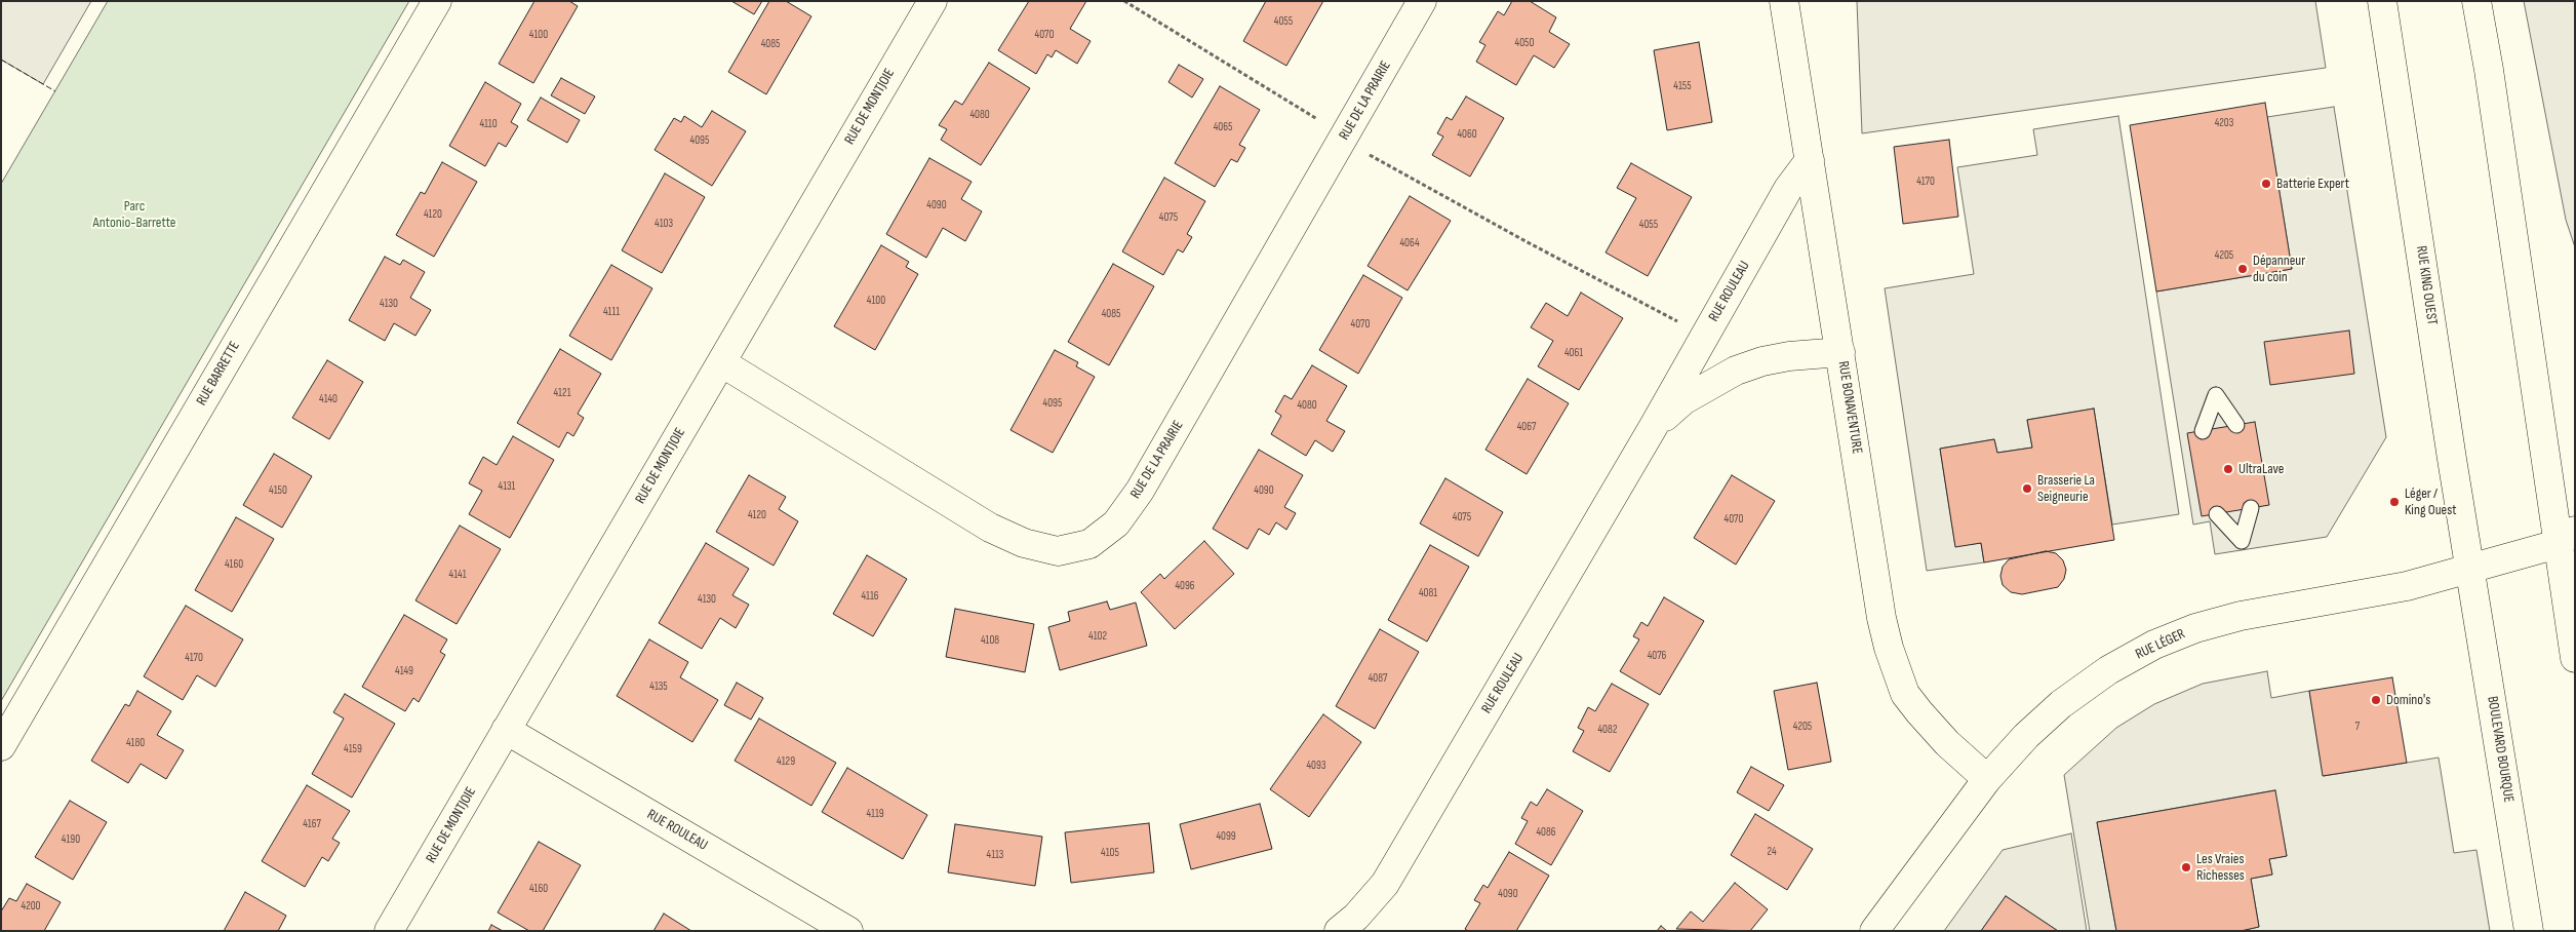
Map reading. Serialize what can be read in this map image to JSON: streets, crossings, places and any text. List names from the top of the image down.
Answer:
{
  "streets": {
    "street": [
      "RUE DE LA PRAIRIE",
      "RUE DE MONTJOIE",
      "RUE KING OUEST",
      "RUE ROULEAU",
      "RUE BARRETTE",
      "RUE BONAVENTURE",
      "RUE LÉGER",
      "BOULEVARD BOURQUE"
    ]
  },
  "crossings": [
    ["RUE DE LA PRAIRIE", "RUE DE MONTJOIE"],
    ["RUE DE MONTJOIE", "RUE ROULEAU"],
    ["RUE KING OUEST", "RUE LÉGER"],
    ["RUE KING OUEST", "BOULEVARD BOURQUE"],
    ["RUE ROULEAU", "RUE BONAVENTURE"],
    ["RUE BONAVENTURE", "RUE LÉGER"],
    ["RUE LÉGER", "BOULEVARD BOURQUE"]
  ],
  "parks": ["Parc Antonio-Barrette"],
  "places": [
    "Batterie Expert",
    "Dépanneur du coin",
    "UltraLave",
    "Brasserie La Seigneurie",
    "Léger / King Ouest",
    "Domino's",
    "Les Vraies Richesses"
  ],
  "house_numbers": [
    "4055",
    "4100",
    "4070",
    "4050",
    "4085",
    "4155",
    "4080",
    "4203",
    "4110",
    "4065",
    "4060",
    "4095",
    "4170",
    "4090",
    "4120",
    "4075",
    "4103",
    "4055",
    "4064",
    "4205",
    "4100",
    "4130",
    "4111",
    "4085",
    "4070",
    "4061",
    "4121",
    "4140",
    "4095",
    "4080",
    "4067",
    "4131",
    "4150",
    "4090",
    "4120",
    "4075",
    "4070",
    "4160",
    "4141",
    "4096",
    "4081",
    "4116",
    "4130",
    "4102",
    "4108",
    "4076",
    "4170",
    "4149",
    "4087",
    "4135",
    "4205",
    "7",
    "4082",
    "4180",
    "4159",
    "4129",
    "4093",
    "4119",
    "4167",
    "4086",
    "4099",
    "4190",
    "24",
    "4105",
    "4113",
    "4160",
    "4090",
    "4200"
  ]
}
